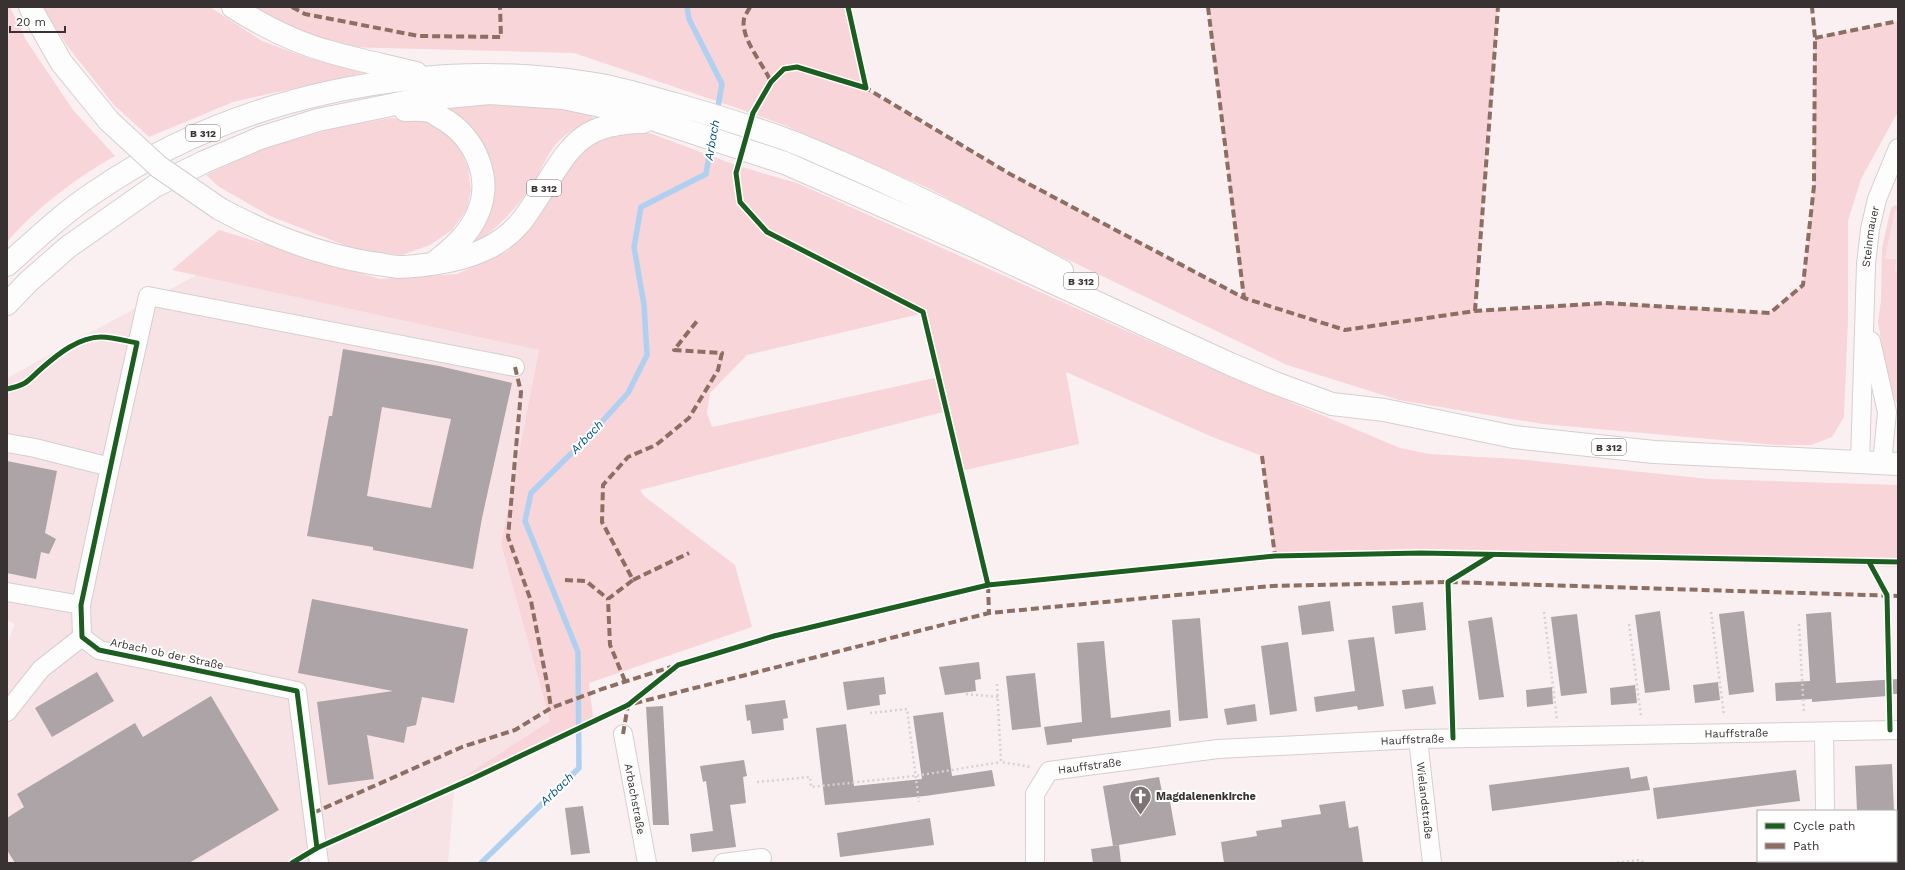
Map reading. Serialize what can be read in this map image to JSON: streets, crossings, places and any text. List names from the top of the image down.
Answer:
{
  "streets": {
    "main road": ["B 312"],
    "street": [
      "Steinmauer",
      "Arbach ob der Straße",
      "Hauffstraße",
      "Arbachstraße",
      "Wielandstraße"
    ]
  },
  "crossings": [
    ["B 312", "Steinmauer"],
    ["Hauffstraße", "Wielandstraße"]
  ],
  "water": ["Arbach"],
  "places": {
    "church": ["Magdalenenkirche"]
  },
  "legend": ["Cycle path", "Path"],
  "scale_bar": "20 m"
}
